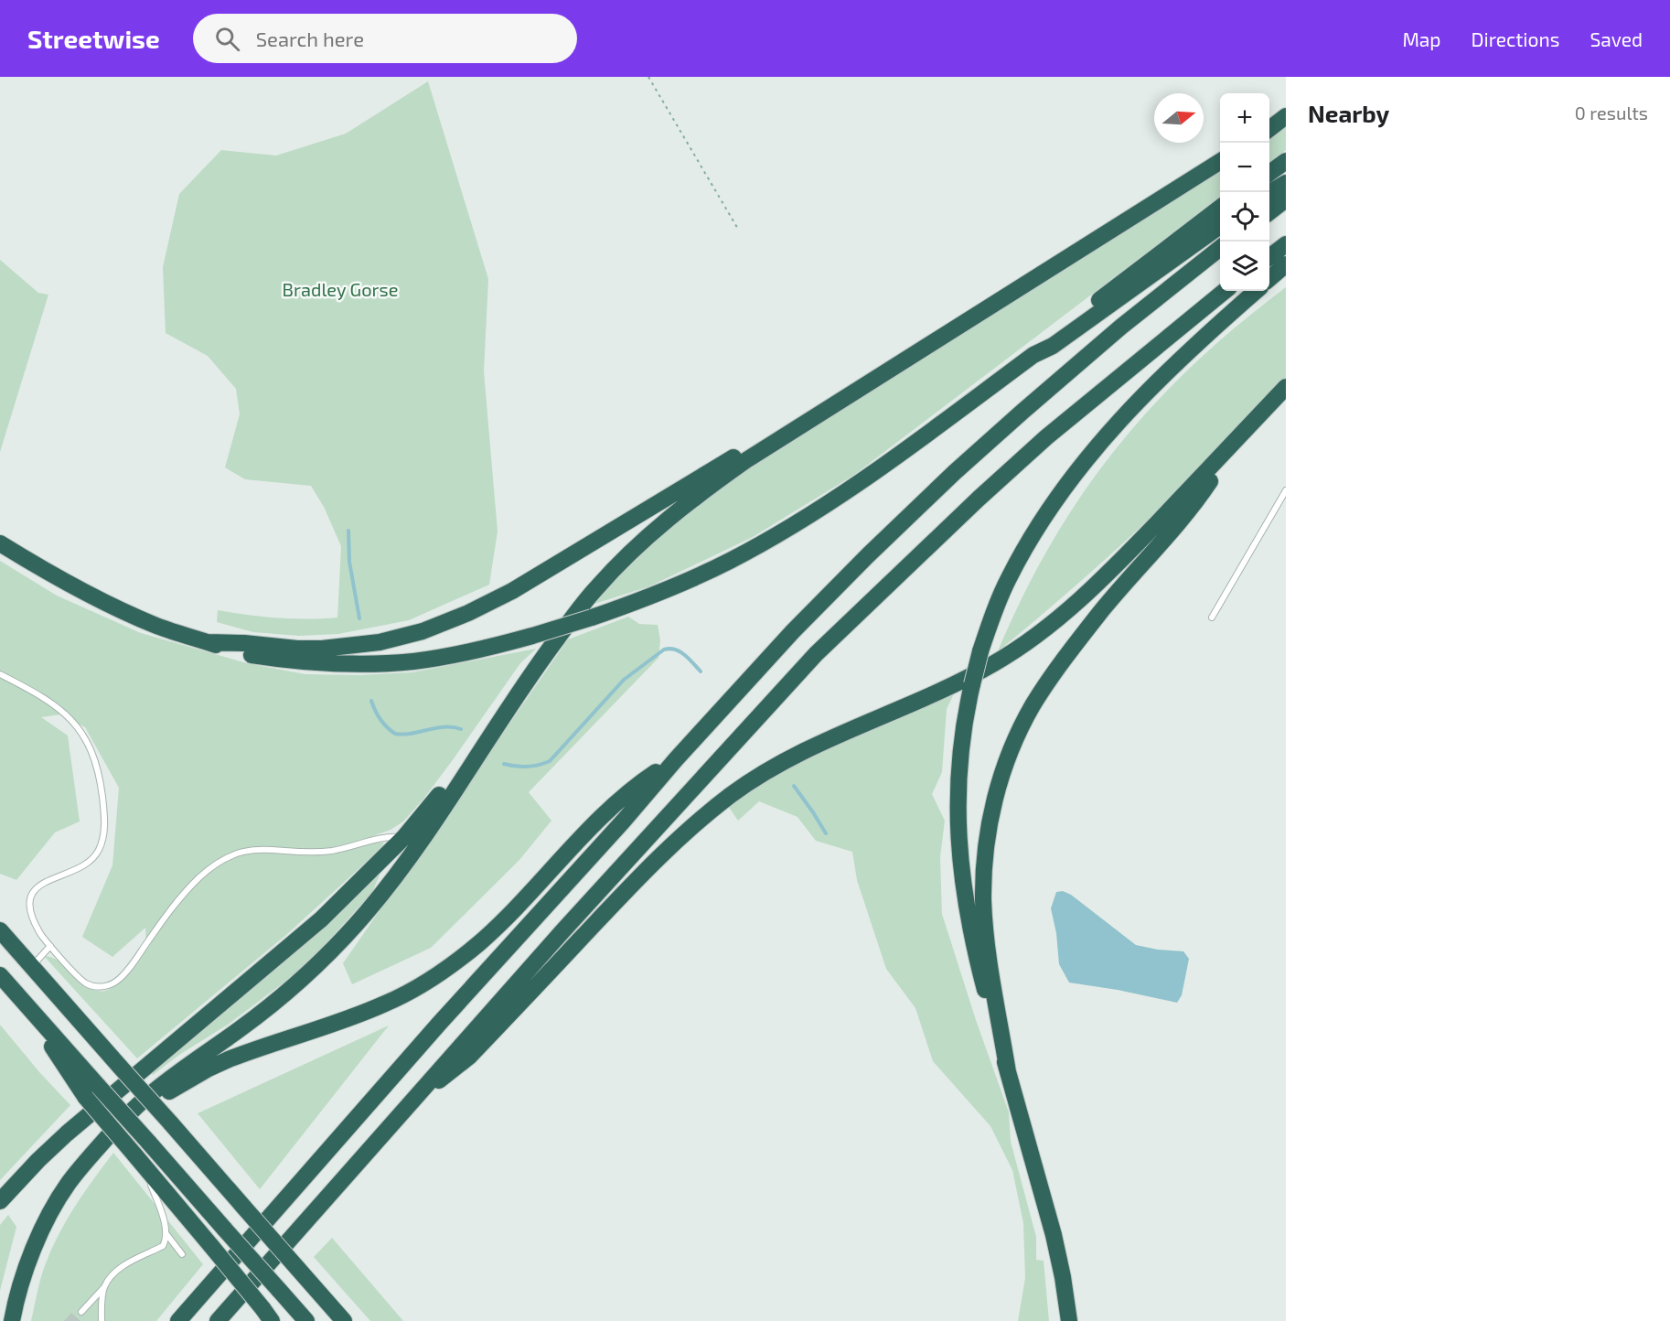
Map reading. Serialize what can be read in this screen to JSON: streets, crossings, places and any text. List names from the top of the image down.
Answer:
{
  "parks": ["Bradley Gorse"],
  "north": "right",
  "page": {
    "header": "Streetwise",
    "search": "Search here",
    "nav": ["Map", "Directions", "Saved"],
    "heading": ["Nearby", "0 results"],
    "map_buttons": ["+", "−"]
  }
}
